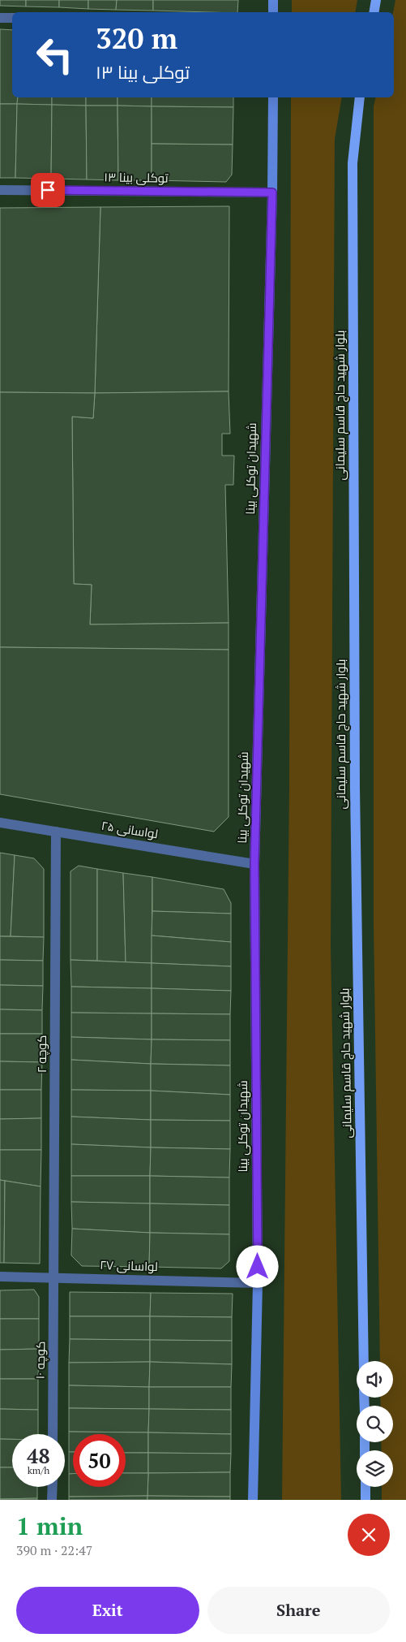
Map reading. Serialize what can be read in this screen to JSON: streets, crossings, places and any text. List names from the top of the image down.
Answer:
{
  "streets": {
    "main road": ["بلوار شهید حاج قاسم سلیمانی", "شهیدان توکلی بینا"],
    "street": [
      "توکلی بینا ۱۳",
      "لواسانی ۲۵",
      "کوچه ۲",
      "لواسانی ۲۷",
      "کوچه ۱۰"
    ]
  },
  "crossings": [
    ["توکلی بینا ۱۳", "شهیدان توکلی بینا"],
    ["شهیدان توکلی بینا", "لواسانی ۲۵"],
    ["شهیدان توکلی بینا", "لواسانی ۲۷"],
    ["لواسانی ۲۵", "کوچه ۲"],
    ["کوچه ۲", "لواسانی ۲۷"],
    ["کوچه ۲", "کوچه ۱۰"],
    ["لواسانی ۲۷", "کوچه ۱۰"]
  ],
  "page": {
    "turn": ["320 m", "توکلی بینا ۱۳"],
    "speed": "48 km/h",
    "limit": "50",
    "heading": ["1 min", "390 m · 22:47"],
    "buttons": ["Exit", "Share"]
  }
}
